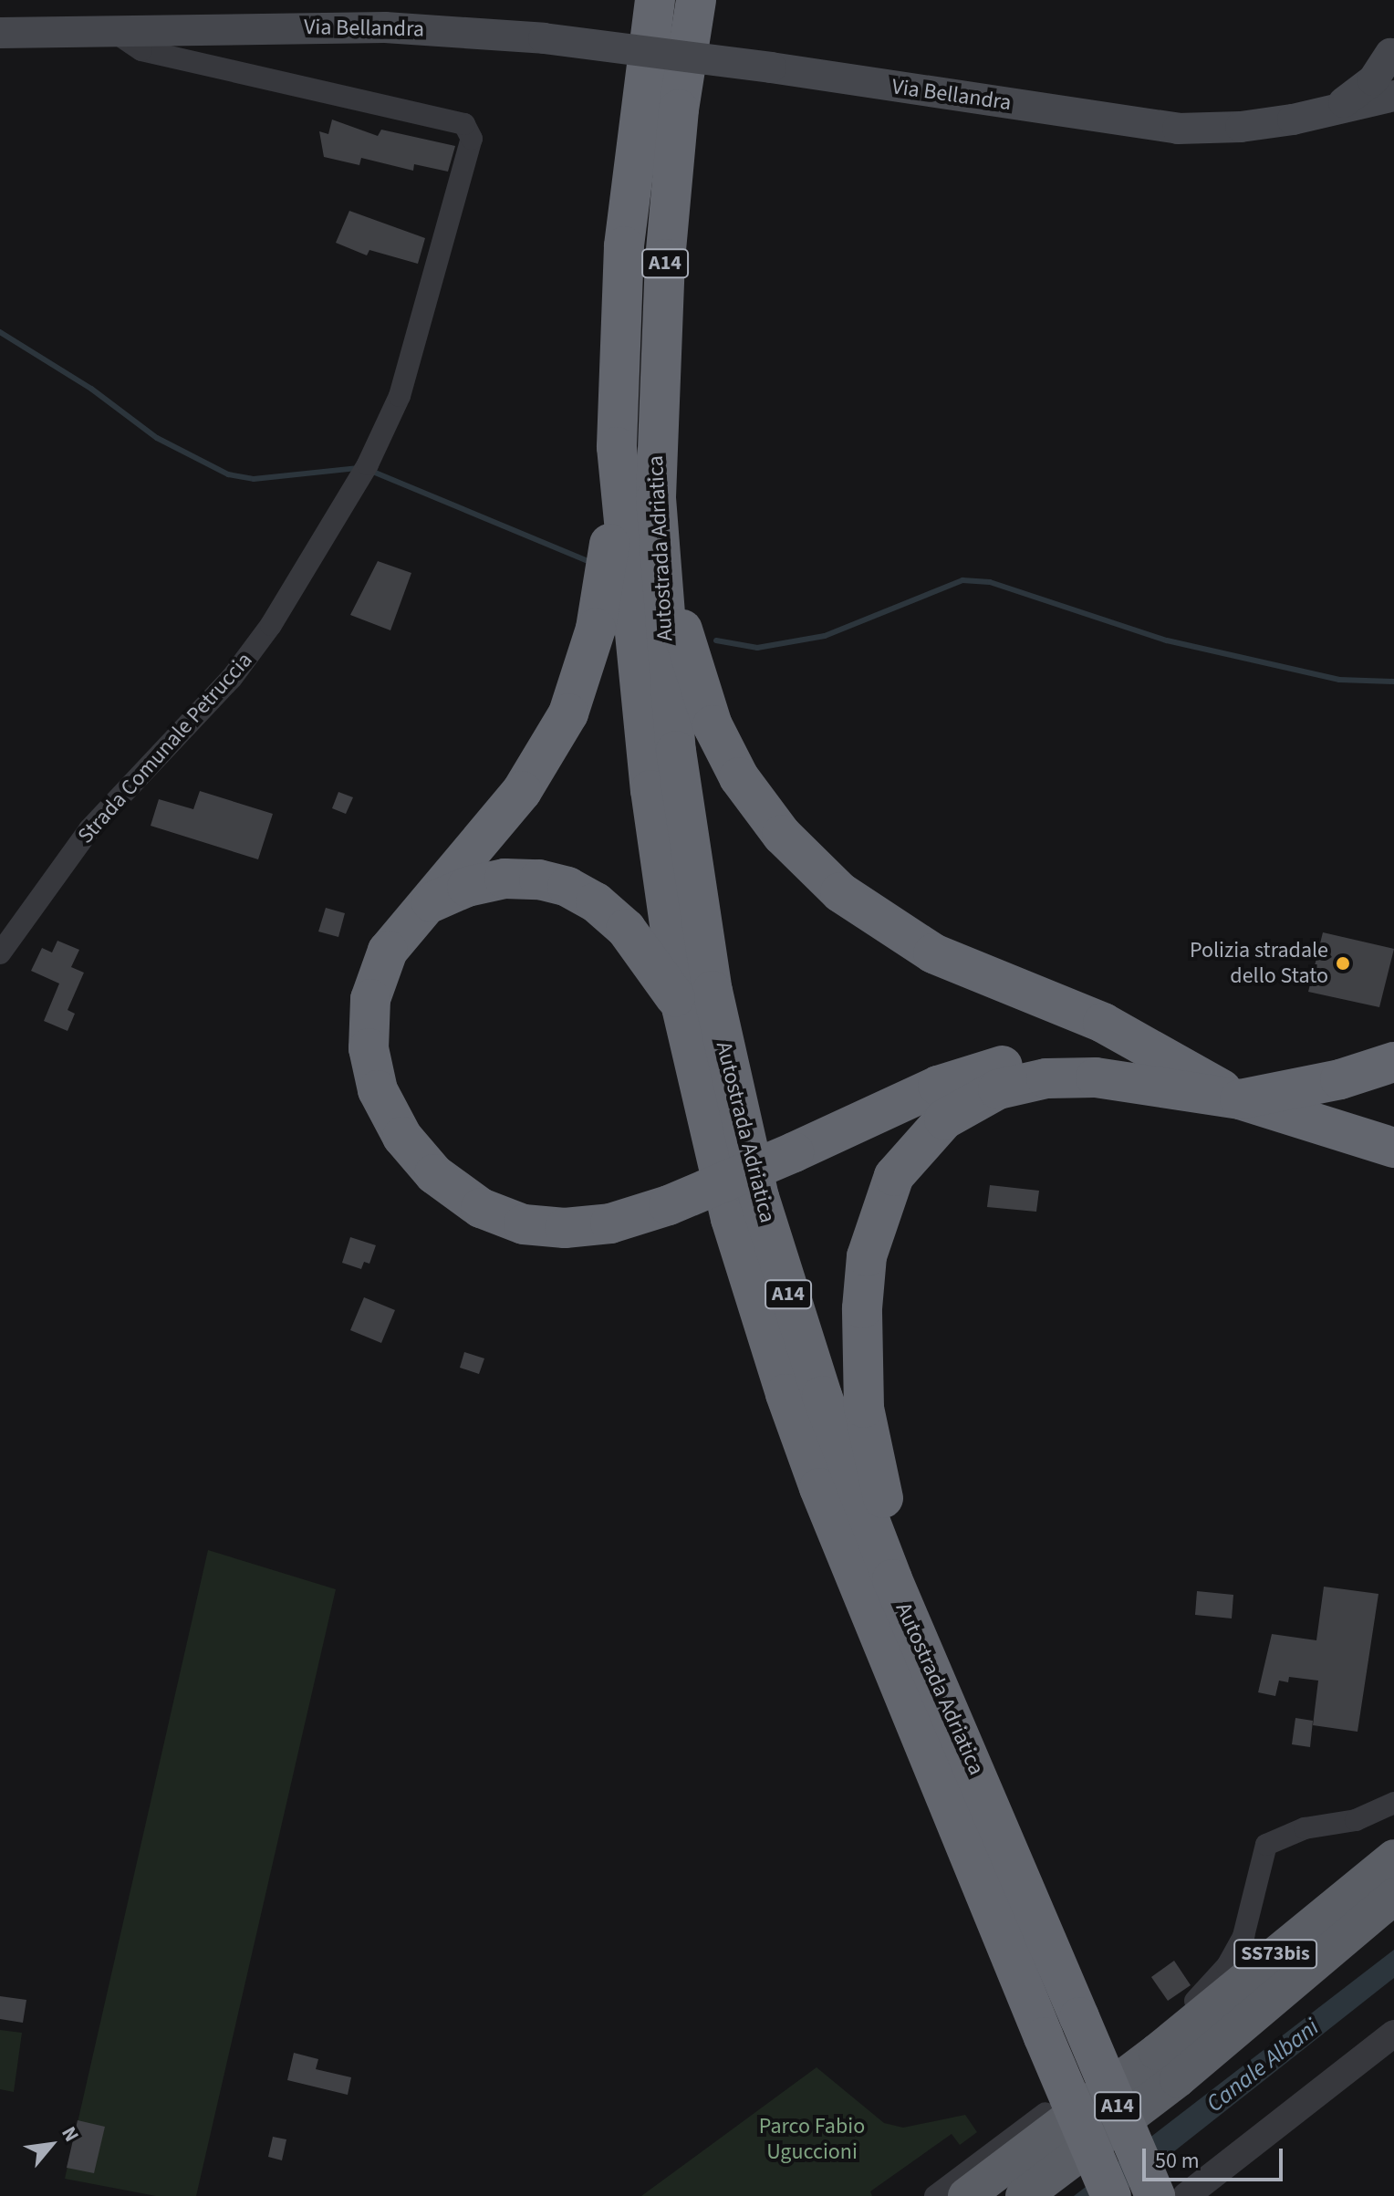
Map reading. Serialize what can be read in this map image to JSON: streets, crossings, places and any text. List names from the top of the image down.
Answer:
{
  "streets": {
    "highway": ["A14", "Autostrada Adriatica", "SS73bis"],
    "main road": ["Via Bellandra"],
    "street": ["Strada Comunale Petruccia"]
  },
  "crossings": [
    ["Via Bellandra", "Strada Comunale Petruccia"],
    ["A14", "Autostrada Adriatica"]
  ],
  "water": ["Canale Albani"],
  "parks": ["Parco Fabio Uguccioni"],
  "places": ["Polizia stradale dello Stato"],
  "scale_bar": "50 m",
  "north": "top right"
}
